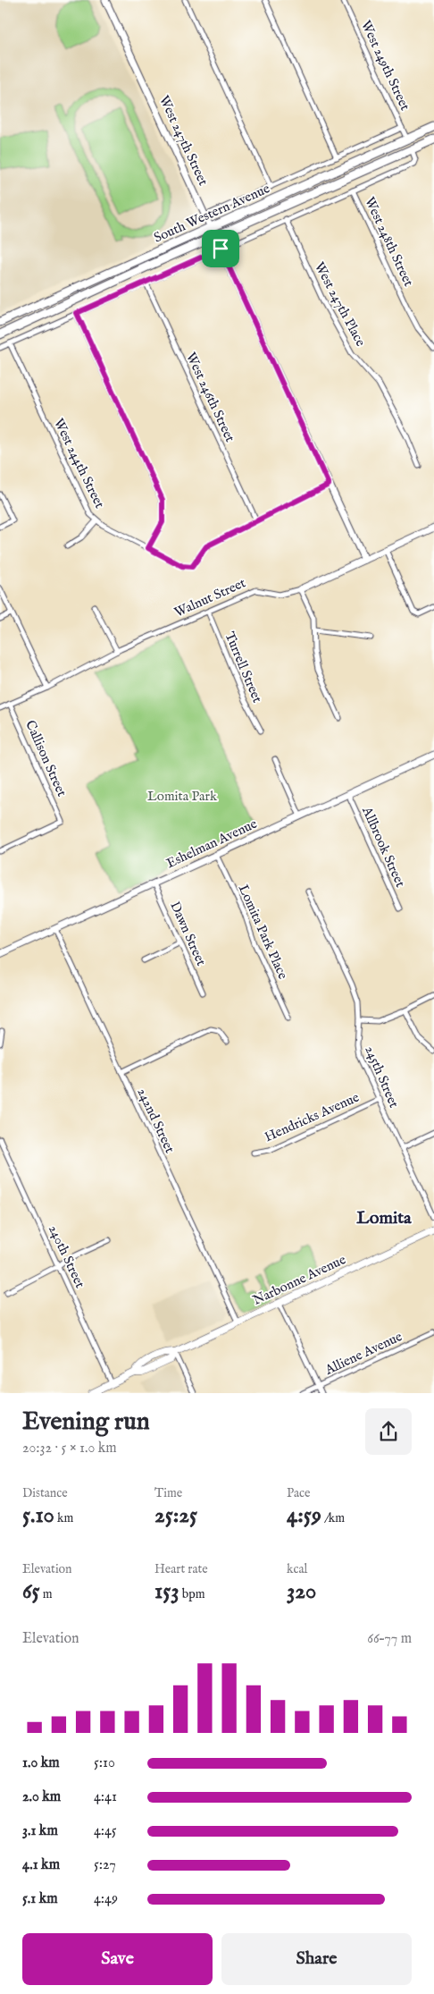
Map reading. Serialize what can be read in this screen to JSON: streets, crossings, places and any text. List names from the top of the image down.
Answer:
{
  "streets": {
    "main road": ["South Western Avenue", "Narbonne Avenue"],
    "street": [
      "West 249th Street",
      "West 247th Street",
      "West 248th Street",
      "West 247th Place",
      "West 246th Street",
      "West 244th Street",
      "Walnut Street",
      "Turrell Street",
      "Callison Street",
      "Eshelman Avenue",
      "Allbrook Street",
      "Lomita Park Place",
      "Dawn Street",
      "245th Street",
      "Hendricks Avenue",
      "242nd Street",
      "240th Street",
      "Alliene Avenue"
    ]
  },
  "crossings": [
    ["West 249th Street", "South Western Avenue"],
    ["West 247th Street", "South Western Avenue"],
    ["West 247th Street", "Walnut Street"],
    ["West 246th Street", "West 244th Street"],
    ["Walnut Street", "Turrell Street"],
    ["Walnut Street", "Callison Street"],
    ["Eshelman Avenue", "Allbrook Street"],
    ["Eshelman Avenue", "Lomita Park Place"],
    ["Eshelman Avenue", "Dawn Street"],
    ["Eshelman Avenue", "242nd Street"],
    ["245th Street", "Hendricks Avenue"],
    ["242nd Street", "Narbonne Avenue"],
    ["240th Street", "Narbonne Avenue"]
  ],
  "districts": ["Lomita"],
  "parks": ["Lomita Park"],
  "page": {
    "heading": ["Evening run", "20:32 · 5 × 1.0 km"],
    "stats": [
      ["Distance", "5.10 km"],
      ["Time", "25:25"],
      ["Pace", "4:59 /km"],
      ["Elevation", "65 m"],
      ["Heart rate", "153 bpm"],
      ["kcal", "320"]
    ],
    "chart": ["Elevation", "66–77 m"],
    "list": [
      {
        "name": "1.0 km",
        "note": "5:10"
      },
      {
        "name": "2.0 km",
        "note": "4:41"
      },
      {
        "name": "3.1 km",
        "note": "4:45"
      },
      {
        "name": "4.1 km",
        "note": "5:27"
      },
      {
        "name": "5.1 km",
        "note": "4:49"
      }
    ],
    "buttons": ["Save", "Share"]
  }
}
